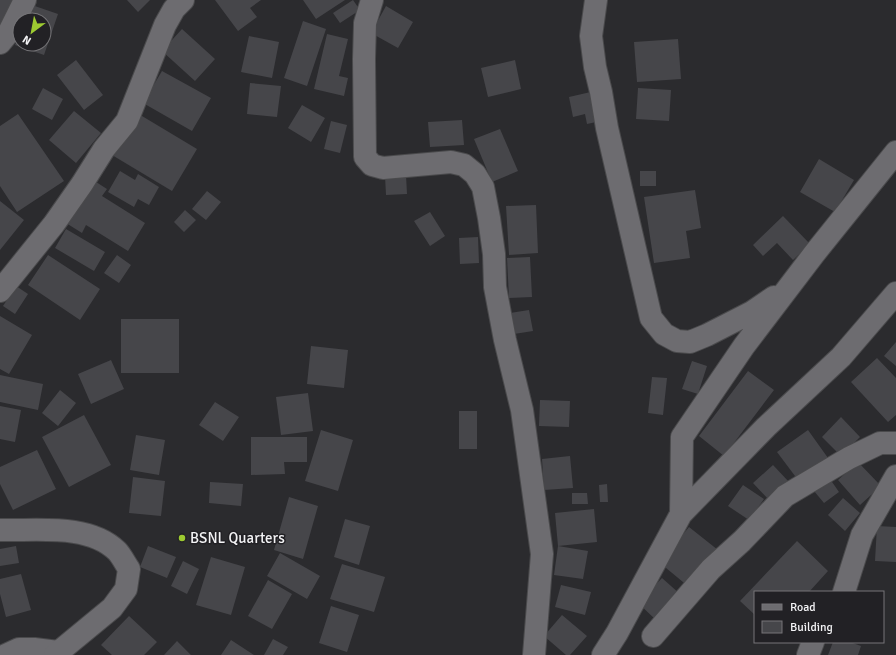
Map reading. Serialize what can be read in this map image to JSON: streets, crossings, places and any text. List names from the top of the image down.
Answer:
{
  "places": ["BSNL Quarters"],
  "legend": ["Road", "Building"],
  "north": "bottom left"
}
